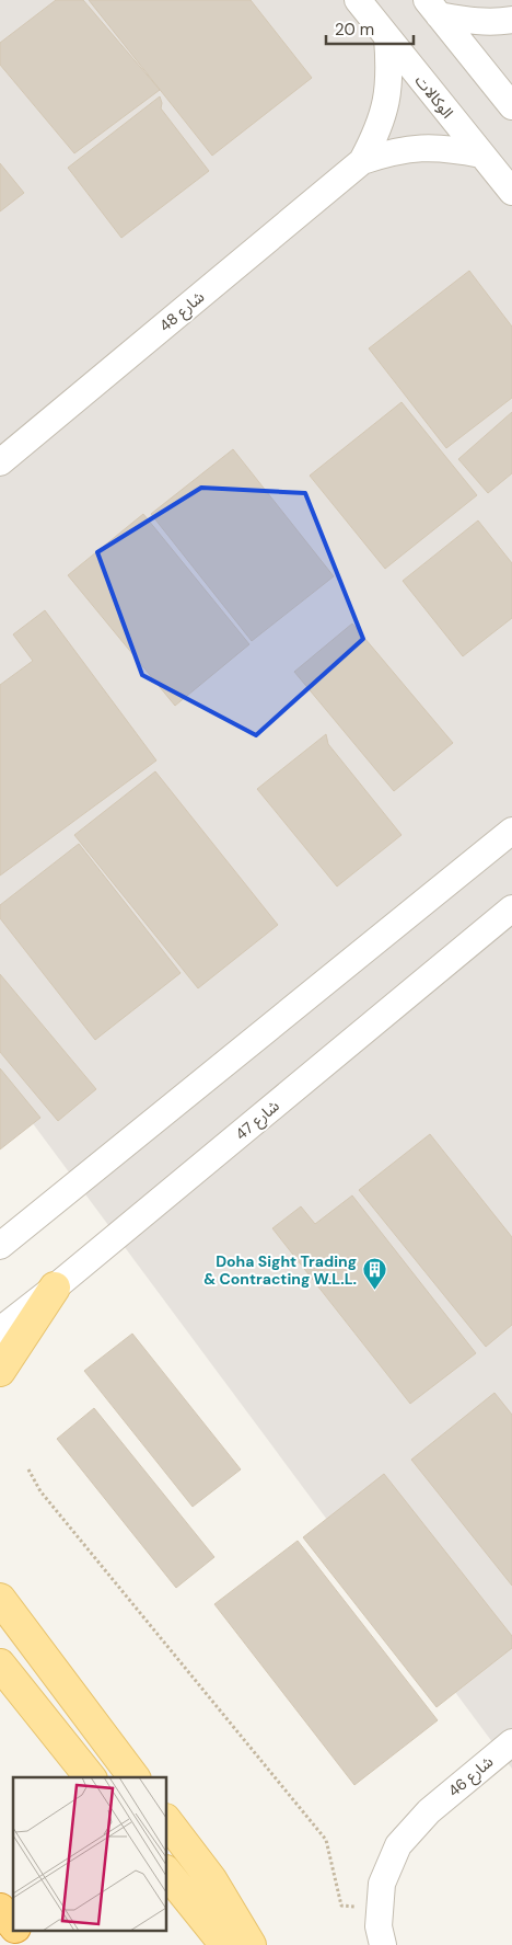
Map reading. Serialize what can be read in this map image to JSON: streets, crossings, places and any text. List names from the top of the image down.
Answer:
{
  "streets": {
    "street": [
      "الوكالات",
      "شارع 48",
      "شارع 47",
      "شارع 46"
    ]
  },
  "crossings": [
    ["الوكالات", "شارع 48"]
  ],
  "places": {
    "building": ["Doha Sight Trading & Contracting W.L.L."]
  },
  "scale_bar": "20 m"
}
